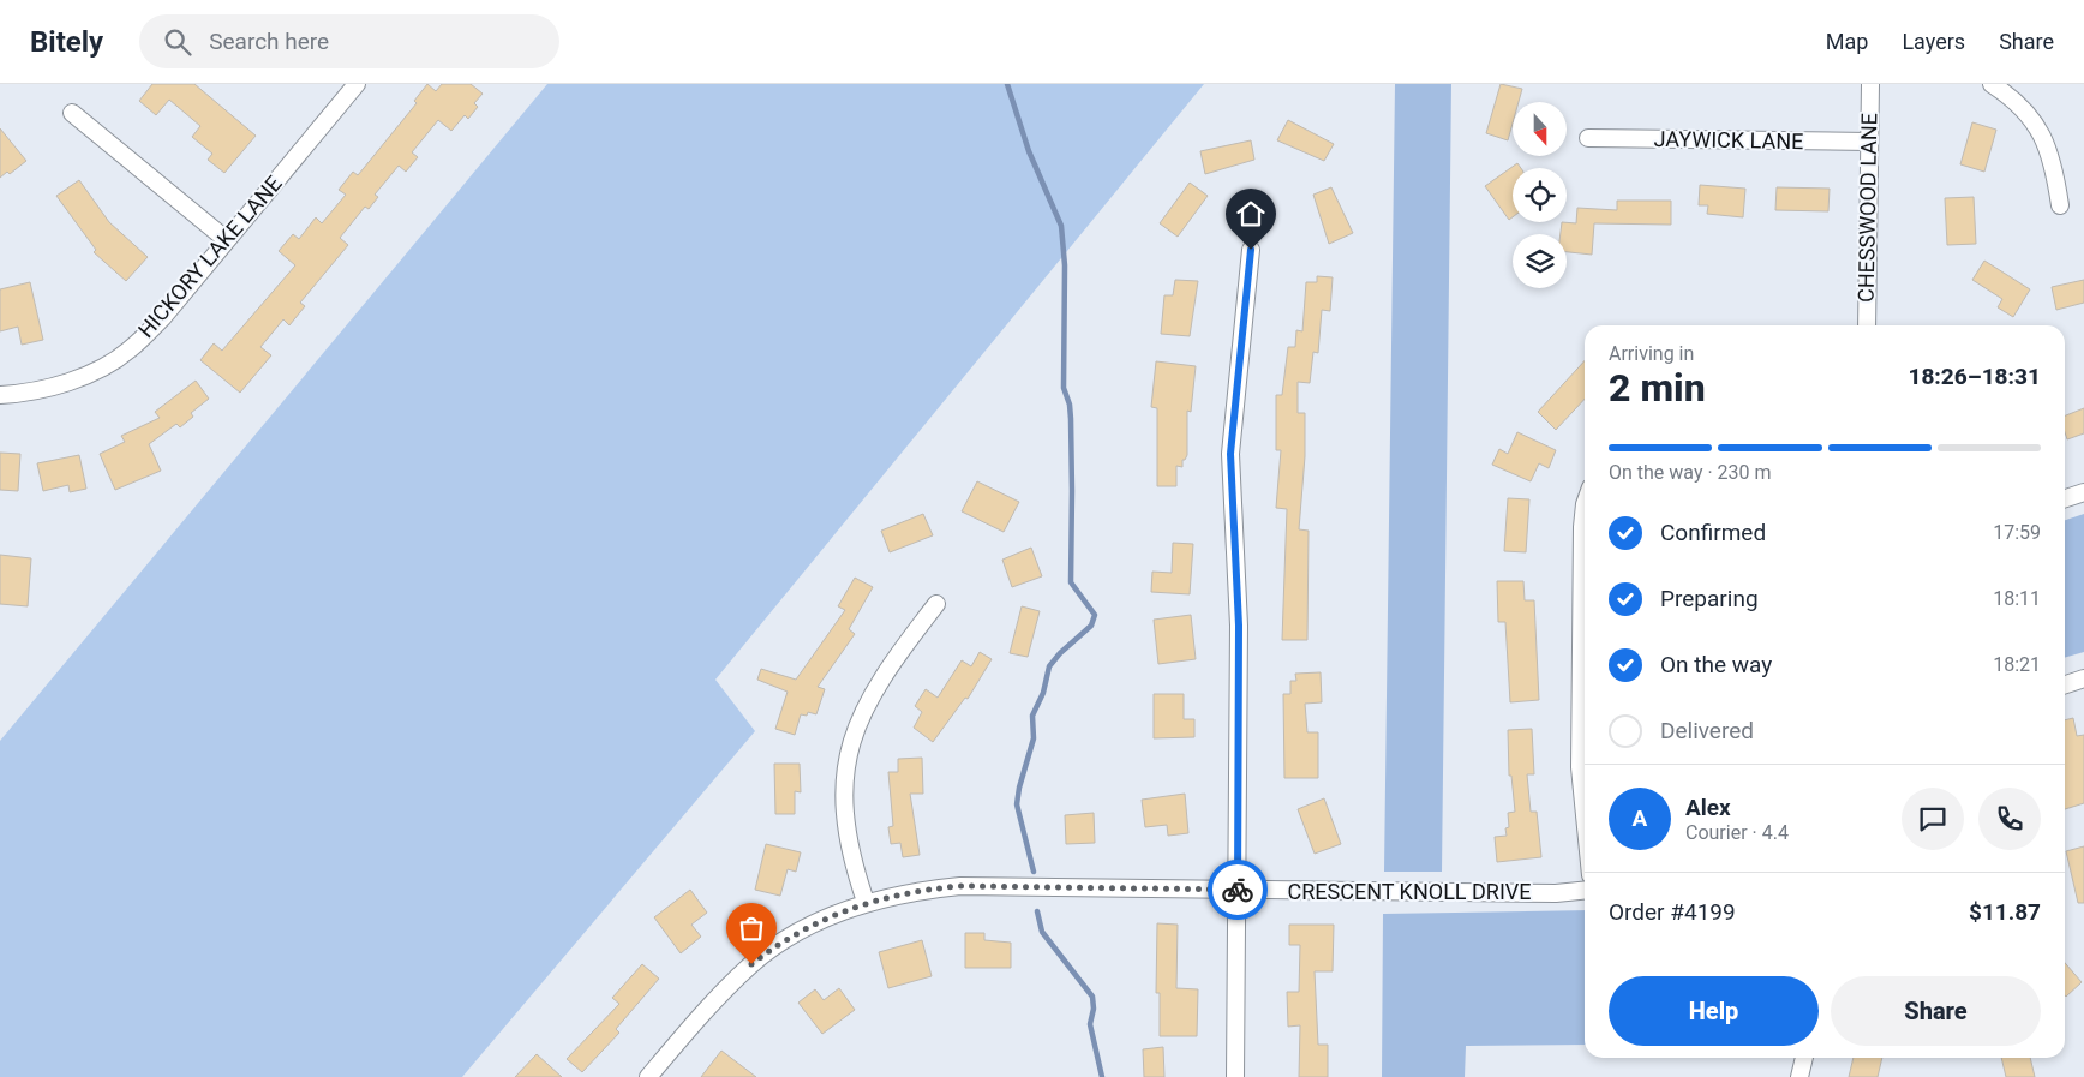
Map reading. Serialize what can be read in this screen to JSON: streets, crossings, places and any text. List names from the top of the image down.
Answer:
{
  "streets": {
    "street": [
      "JAYWICK LANE",
      "CHESSWOOD LANE",
      "HICKORY LAKE LANE",
      "CRESCENT KNOLL DRIVE"
    ]
  },
  "crossings": [
    ["JAYWICK LANE", "CHESSWOOD LANE"]
  ],
  "north": "bottom",
  "page": {
    "header": "Bitely",
    "search": "Search here",
    "nav": ["Map", "Layers", "Share"],
    "heading": ["2 min", "Arriving in", "18:26–18:31"],
    "panel": [
      "Alex",
      "Courier · 4.4",
      "Order #4199",
      "$11.87"
    ],
    "bar": "On the way · 230 m",
    "list": [
      ["Confirmed", "17:59"],
      ["Preparing", "18:11"],
      ["On the way", "18:21"],
      "Delivered"
    ],
    "round": "A",
    "buttons": ["Help", "Share"]
  }
}
